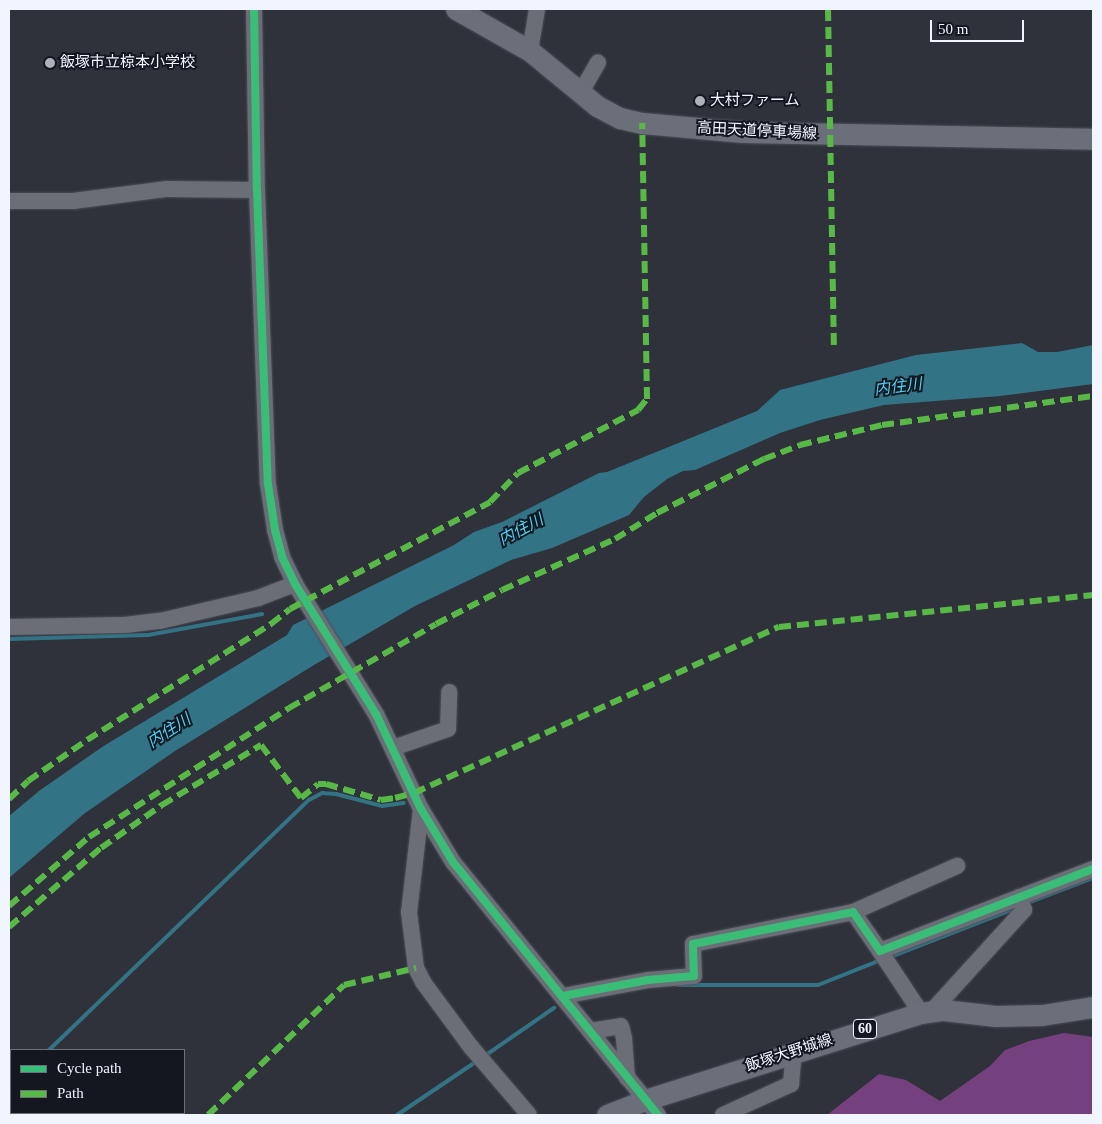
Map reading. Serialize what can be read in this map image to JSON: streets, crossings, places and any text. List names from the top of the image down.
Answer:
{
  "streets": {
    "main road": ["高田天道停車場線", "60", "飯塚大野城線"]
  },
  "water": ["内住川"],
  "places": ["飯塚市立椋本小学校", "大村ファーム"],
  "legend": ["Cycle path", "Path"],
  "scale_bar": "50 m"
}
